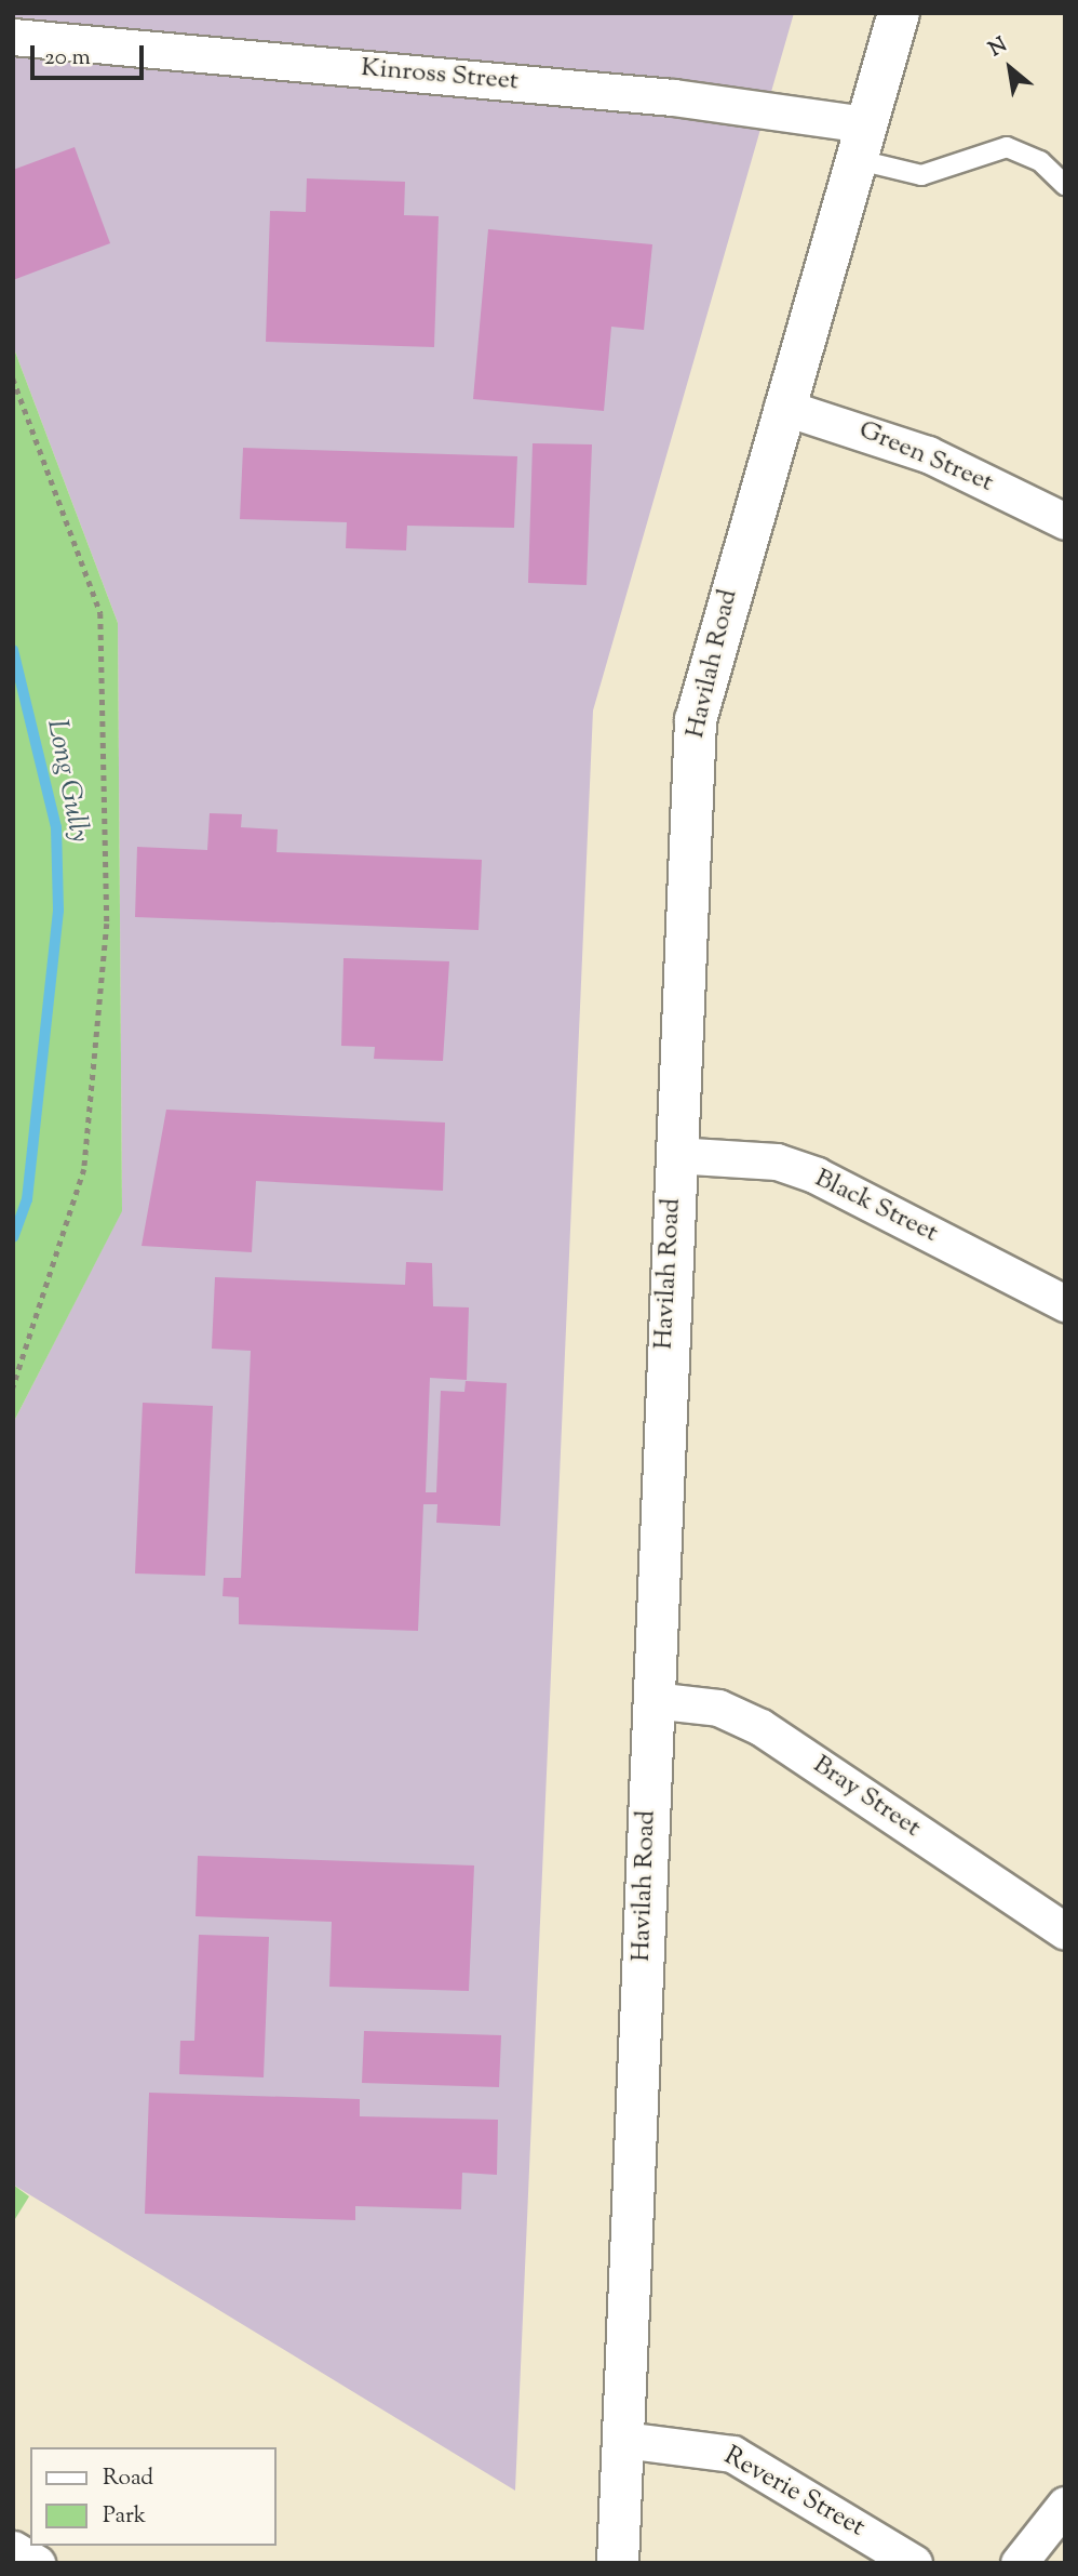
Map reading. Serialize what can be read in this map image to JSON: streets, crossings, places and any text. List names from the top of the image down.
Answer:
{
  "streets": {
    "street": [
      "Kinross Street",
      "Green Street",
      "Havilah Road",
      "Black Street",
      "Bray Street",
      "Reverie Street"
    ]
  },
  "crossings": [
    ["Kinross Street", "Havilah Road"],
    ["Green Street", "Havilah Road"],
    ["Havilah Road", "Black Street"],
    ["Havilah Road", "Bray Street"],
    ["Havilah Road", "Reverie Street"]
  ],
  "water": ["Long Gully"],
  "legend": ["Road", "Park"],
  "scale_bar": "20 m",
  "north": "top left"
}
